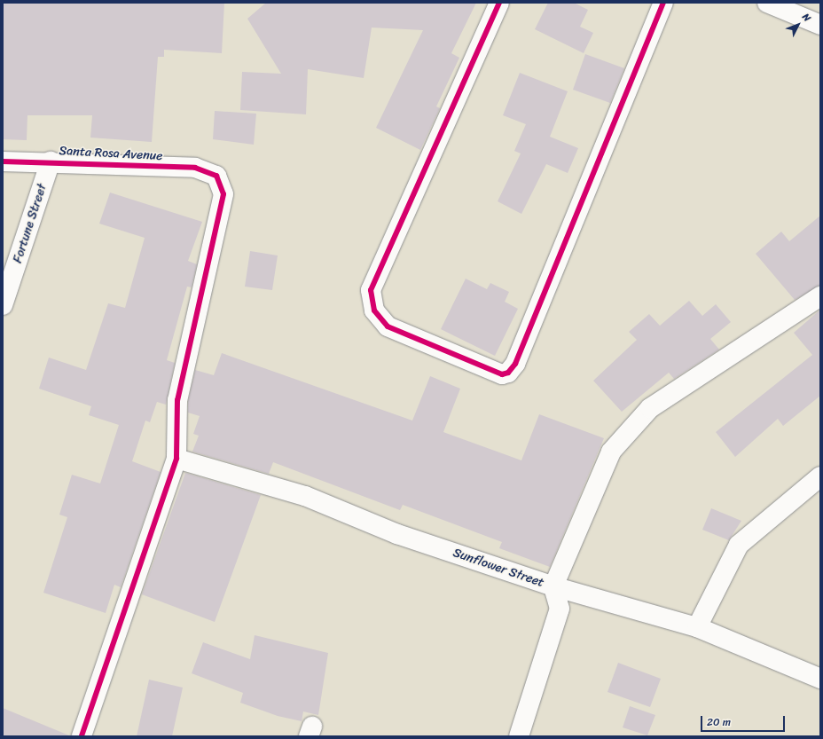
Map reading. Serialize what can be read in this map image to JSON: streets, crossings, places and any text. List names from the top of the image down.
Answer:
{
  "streets": {
    "street": ["Santa Rosa Avenue", "Fortune Street", "Sunflower Street"]
  },
  "crossings": [
    ["Santa Rosa Avenue", "Fortune Street"],
    ["Santa Rosa Avenue", "Sunflower Street"]
  ],
  "scale_bar": "20 m",
  "north": "top right"
}
